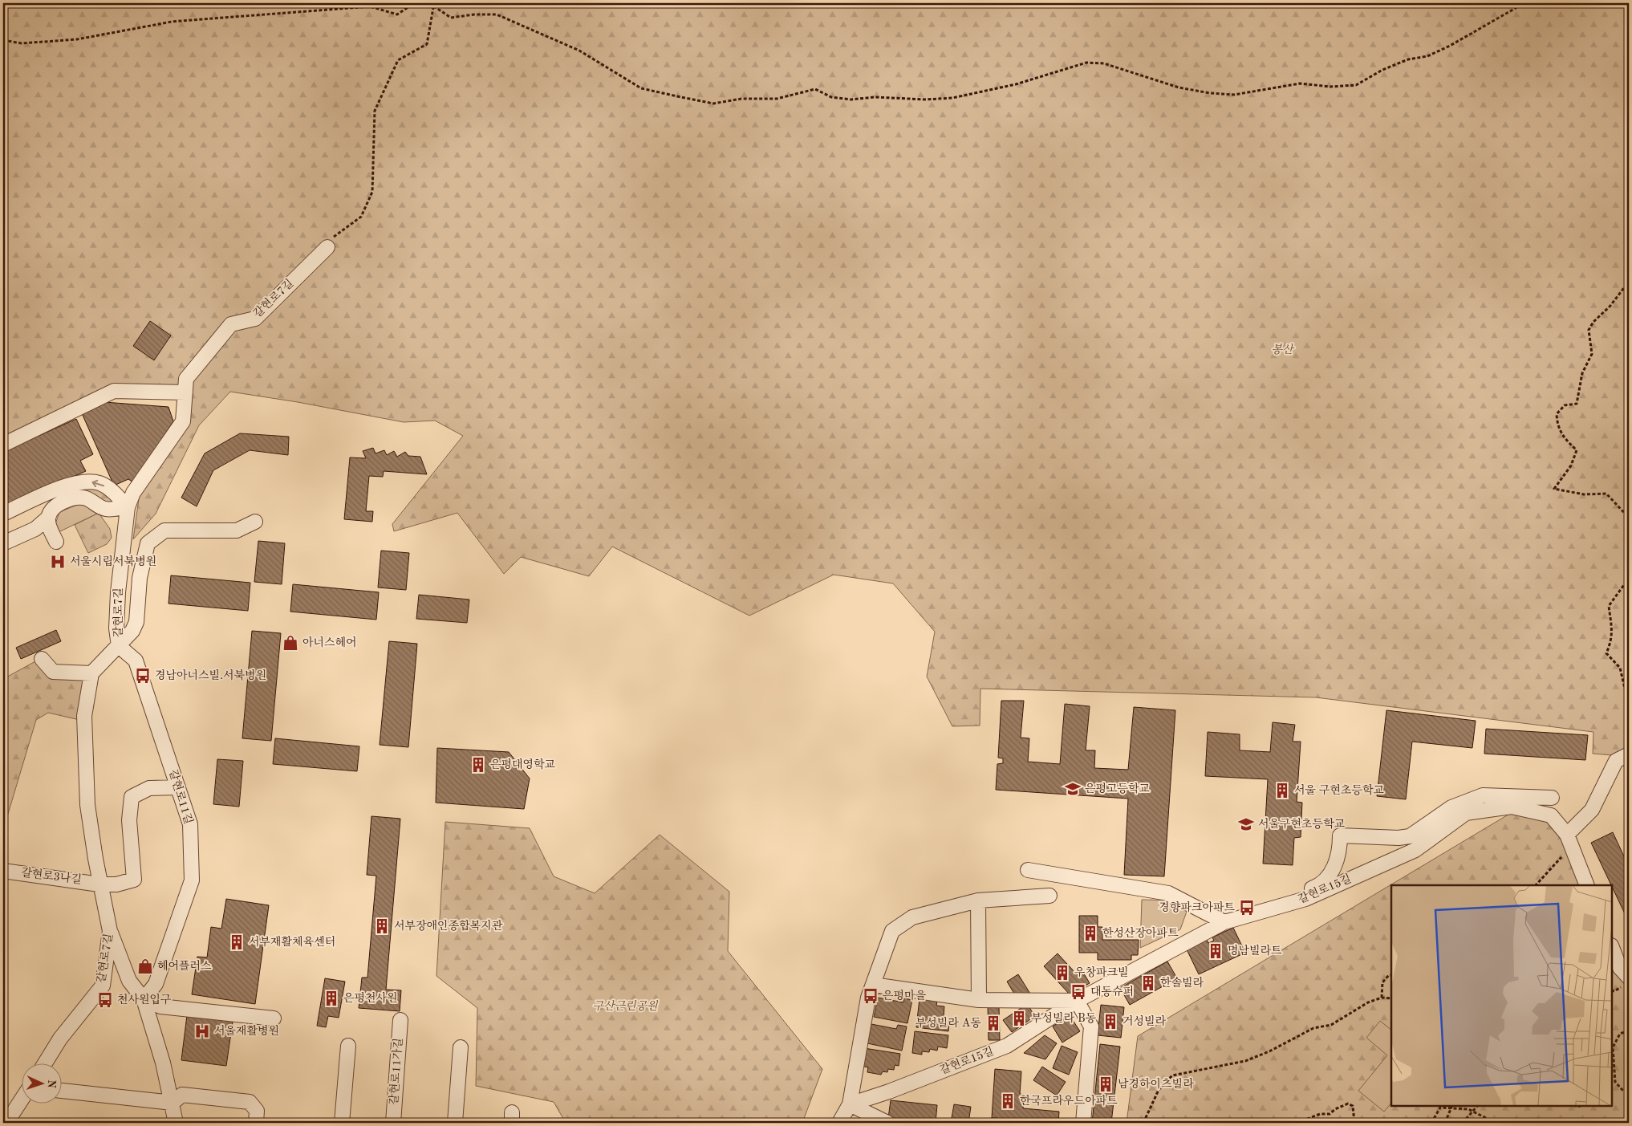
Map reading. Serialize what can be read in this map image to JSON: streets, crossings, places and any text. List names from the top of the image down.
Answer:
{
  "streets": {
    "street": [
      "갈현로7길",
      "갈현로11길",
      "갈현로3나길",
      "갈현로15길",
      "갈현로11가길"
    ]
  },
  "crossings": [
    ["갈현로7길", "갈현로11길"],
    ["갈현로7길", "갈현로3나길"],
    ["갈현로11길", "갈현로3나길"]
  ],
  "parks": ["봉산", "구산근린공원"],
  "places": {
    "hospital": ["서울시립서북병원", "서울재활병원"],
    "shop": ["아너스헤어", "헤어플러스"],
    "bus stop": [
      "경남아너스빌.서북병원",
      "경향파크아파트",
      "대동슈퍼",
      "은평마을",
      "천사원입구"
    ],
    "building": [
      "은평대영학교",
      "서울 구현초등학교",
      "서부장애인종합복지관",
      "한성산장아파트",
      "서부재활체육센터",
      "명남빌라트",
      "우창파크빌",
      "한솔빌라",
      "은평천사원",
      "부성빌라 B동",
      "거성빌라",
      "부성빌라 A동",
      "남경하이츠빌라",
      "한국프라우드아파트"
    ],
    "school or university": ["은평고등학교", "서울구현초등학교"]
  },
  "north": "right"
}
